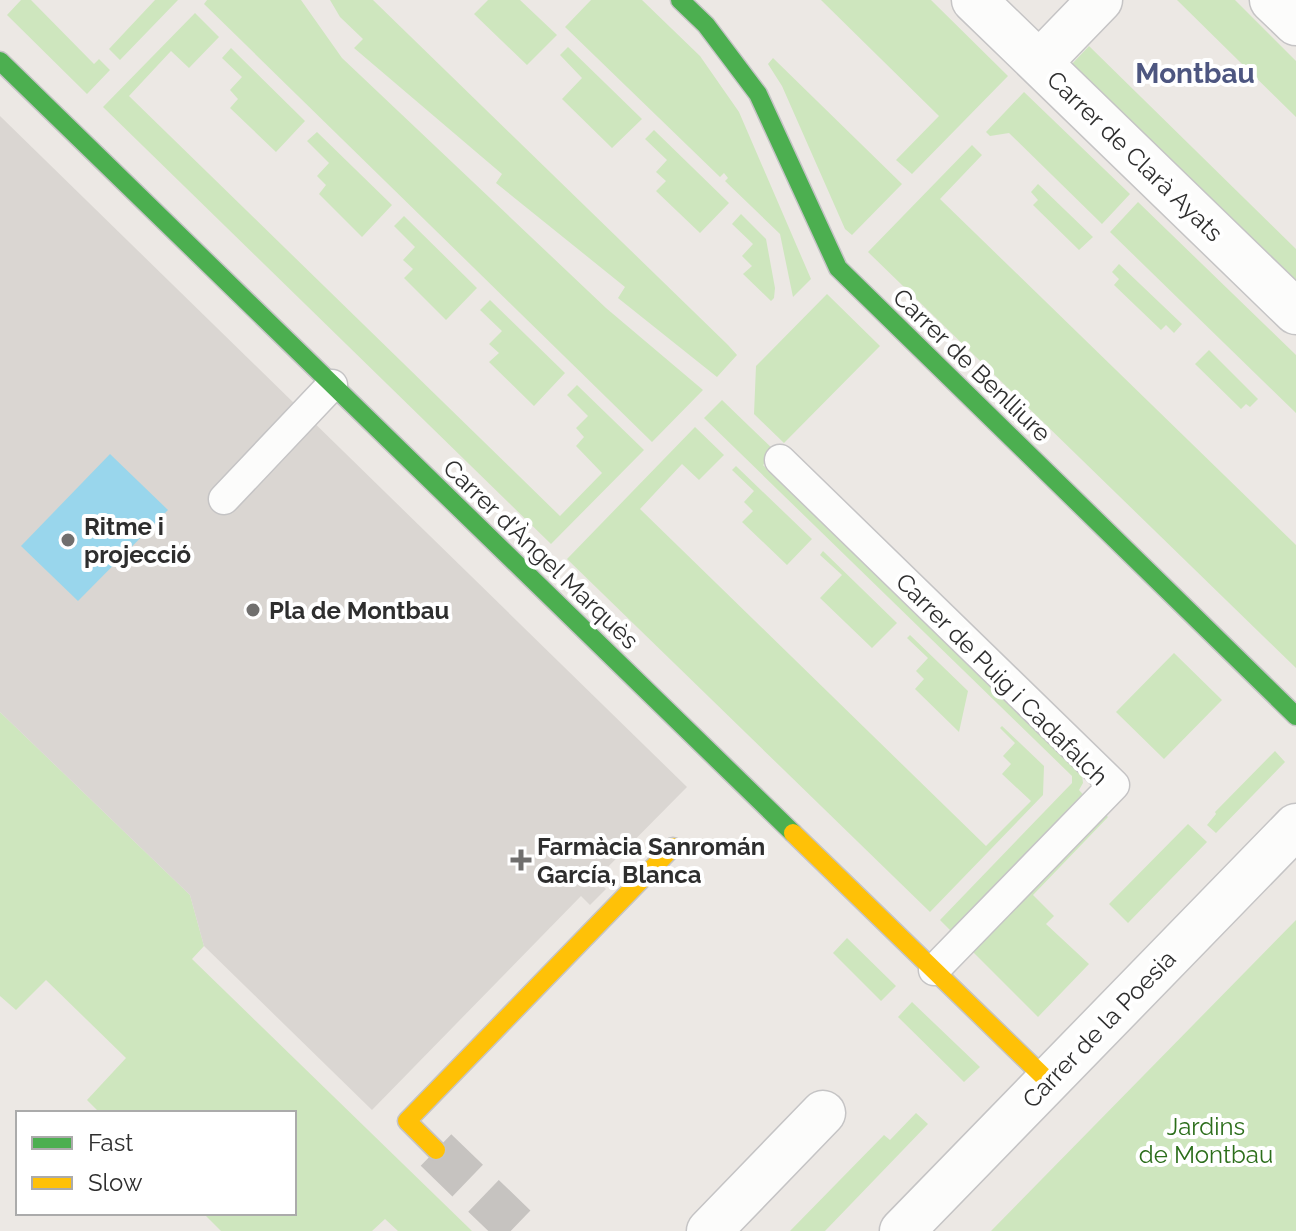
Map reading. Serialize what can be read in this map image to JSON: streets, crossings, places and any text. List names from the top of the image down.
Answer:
{
  "streets": {
    "street": [
      "Carrer de Clarà Ayats",
      "Carrer de Benlliure",
      "Carrer d'Àngel Marquès",
      "Carrer de la Poesia"
    ],
    "lane": ["Carrer de Puig i Cadafalch"]
  },
  "crossings": [
    ["Carrer d'Àngel Marquès", "Carrer de Puig i Cadafalch"],
    ["Carrer d'Àngel Marquès", "Carrer de la Poesia"]
  ],
  "districts": ["Montbau"],
  "parks": ["Jardins de Montbau"],
  "places": {
    "other": ["Ritme i projecció", "Pla de Montbau"],
    "health": ["Farmàcia Sanromán García, Blanca"]
  },
  "legend": ["Fast", "Slow"]
}
